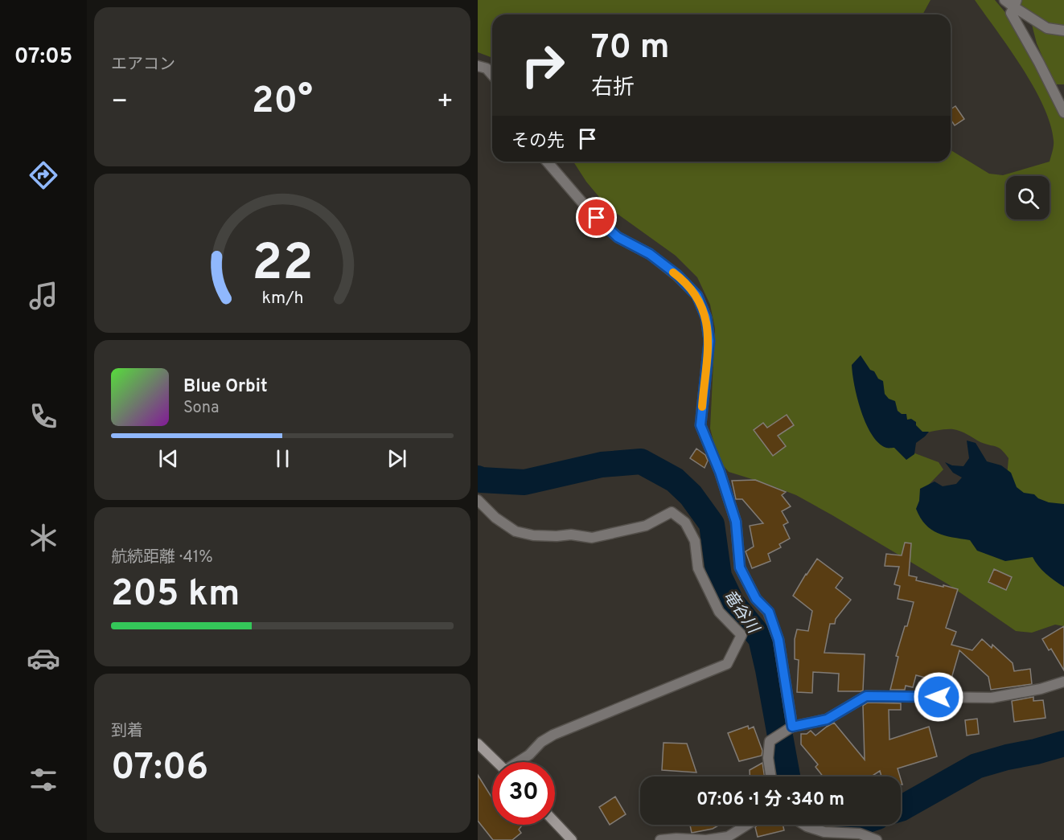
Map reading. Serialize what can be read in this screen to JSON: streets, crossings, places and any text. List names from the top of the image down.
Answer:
{
  "water": ["竜谷川"],
  "page": {
    "tabs": "07:05",
    "tile": [
      "エアコン",
      ["航続距離 · 41%", "205 km"],
      ["到着", "07:06"]
    ],
    "turn": ["70 m", "右折"],
    "heat": ["−", "20°", "+"],
    "then": "その先",
    "song": ["Blue Orbit", "Sona"],
    "limit": "30",
    "trip": "07:06 · 1 分 · 340 m",
    "gauge": ["22", "km/h"]
  }
}
